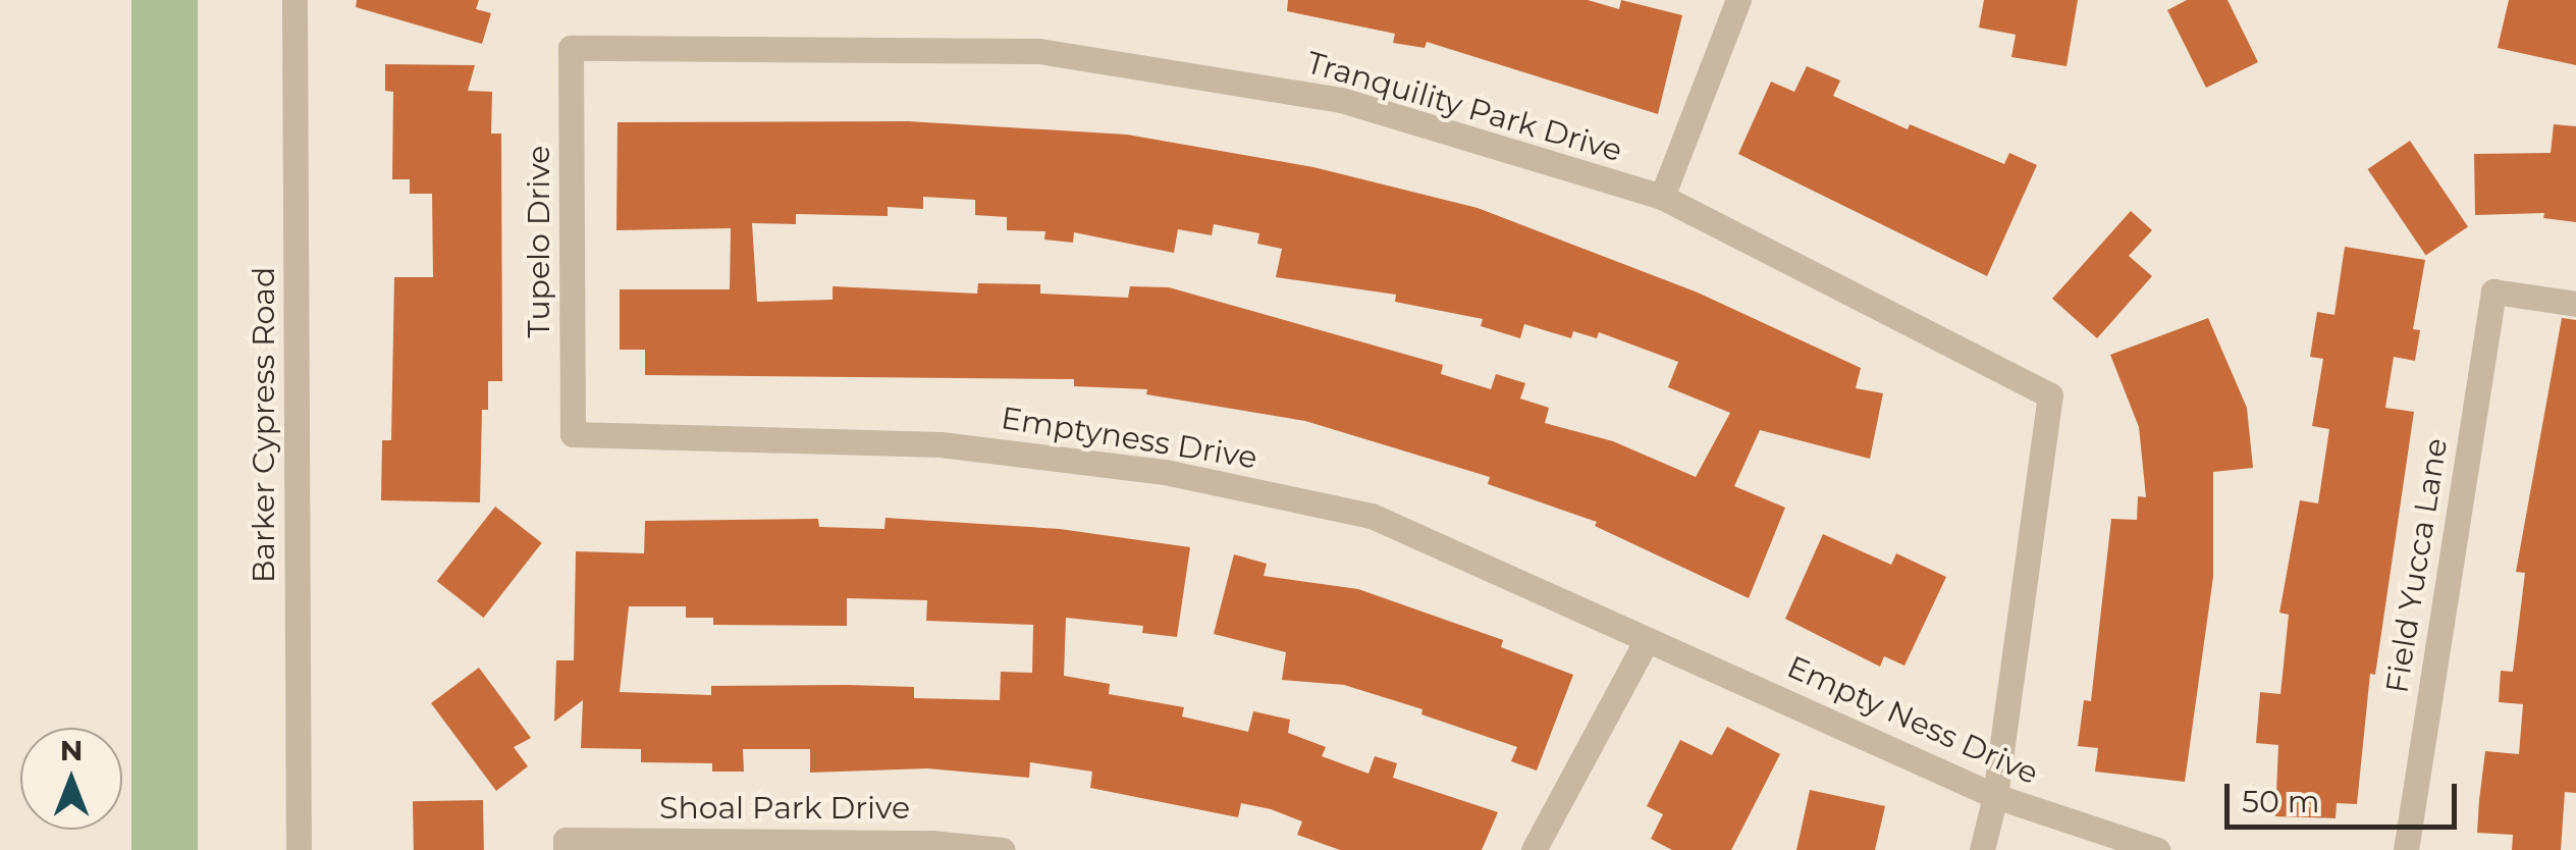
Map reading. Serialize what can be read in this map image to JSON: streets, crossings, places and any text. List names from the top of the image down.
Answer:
{
  "streets": {
    "street": [
      "Tranquility Park Drive",
      "Tupelo Drive",
      "Barker Cypress Road",
      "Emptyness Drive",
      "Field Yucca Lane",
      "Empty Ness Drive",
      "Shoal Park Drive"
    ]
  },
  "crossings": [
    ["Tranquility Park Drive", "Tupelo Drive"],
    ["Tranquility Park Drive", "Empty Ness Drive"],
    ["Tupelo Drive", "Emptyness Drive"],
    ["Emptyness Drive", "Empty Ness Drive"]
  ],
  "scale_bar": "50 m",
  "north": "top"
}
